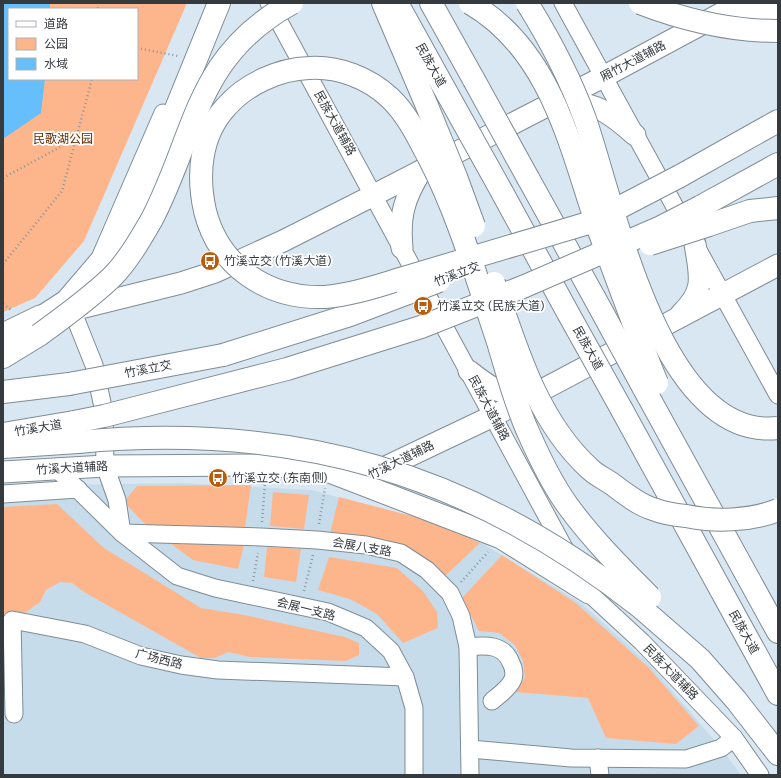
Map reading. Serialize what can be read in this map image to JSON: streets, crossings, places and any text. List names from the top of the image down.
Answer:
{
  "streets": {
    "highway": ["民族大道", "竹溪立交", "竹溪大道"],
    "main road": ["厢竹大道辅路", "竹溪大道辅路"],
    "street": [
      "民族大道辅路",
      "会展八支路",
      "会展一支路",
      "广场西路"
    ]
  },
  "crossings": [
    ["民族大道辅路", "竹溪大道辅路"],
    ["竹溪大道辅路", "会展一支路"],
    ["会展八支路", "会展一支路"],
    ["会展一支路", "广场西路"]
  ],
  "parks": ["民歌湖公园"],
  "places": {
    "bus stop": ["竹溪立交 (竹溪大道)", "竹溪立交 (民族大道)", "竹溪立交 (东南侧)"]
  },
  "legend": ["道路", "公园", "水域"]
}
